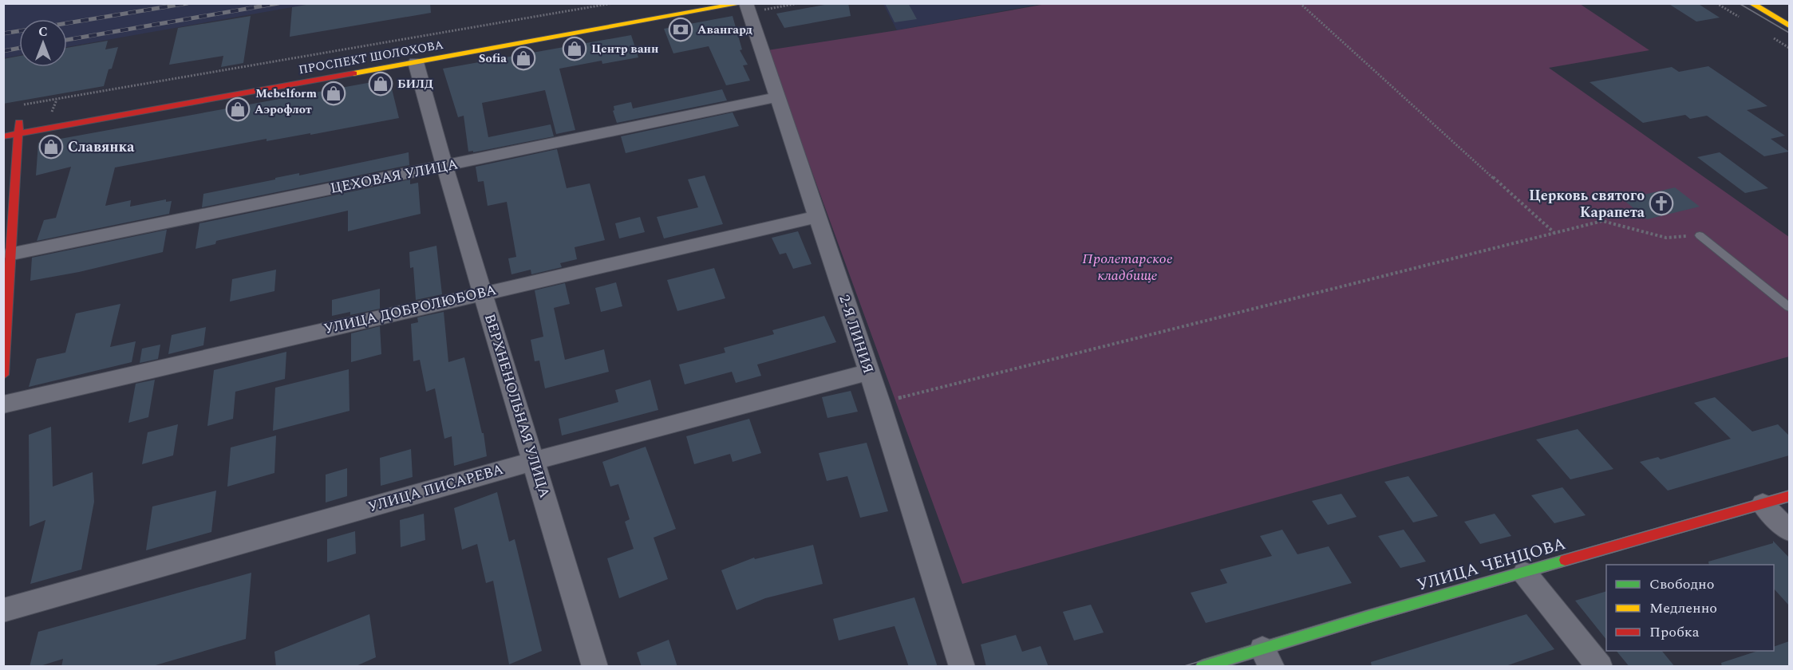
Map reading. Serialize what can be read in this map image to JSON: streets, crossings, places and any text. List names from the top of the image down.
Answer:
{
  "streets": {
    "main road": ["ПРОСПЕКТ ШОЛОХОВА", "УЛИЦА ЧЕНЦОВА"],
    "street": [
      "ЦЕХОВАЯ УЛИЦА",
      "УЛИЦА ДОБРОЛЮБОВА",
      "2-Я ЛИНИЯ",
      "ВЕРХНЕНОЛЬНАЯ УЛИЦА",
      "УЛИЦА ПИСАРЕВА"
    ]
  },
  "crossings": [
    ["ПРОСПЕКТ ШОЛОХОВА", "2-Я ЛИНИЯ"],
    ["ПРОСПЕКТ ШОЛОХОВА", "ВЕРХНЕНОЛЬНАЯ УЛИЦА"],
    ["ЦЕХОВАЯ УЛИЦА", "2-Я ЛИНИЯ"],
    ["ЦЕХОВАЯ УЛИЦА", "ВЕРХНЕНОЛЬНАЯ УЛИЦА"],
    ["УЛИЦА ДОБРОЛЮБОВА", "2-Я ЛИНИЯ"],
    ["УЛИЦА ДОБРОЛЮБОВА", "ВЕРХНЕНОЛЬНАЯ УЛИЦА"],
    ["2-Я ЛИНИЯ", "УЛИЦА ПИСАРЕВА"],
    ["ВЕРХНЕНОЛЬНАЯ УЛИЦА", "УЛИЦА ПИСАРЕВА"]
  ],
  "parks": ["Пролетарское кладбище"],
  "places": {
    "bank": ["Авангард"],
    "shop": [
      "Центр ванн",
      "Sofia",
      "БИЛД",
      "Mebelform",
      "Аэрофлот",
      "Славянка"
    ],
    "church": ["Церковь святого Карапета"]
  },
  "legend": ["Свободно", "Медленно", "Пробка"],
  "north": "top"
}
